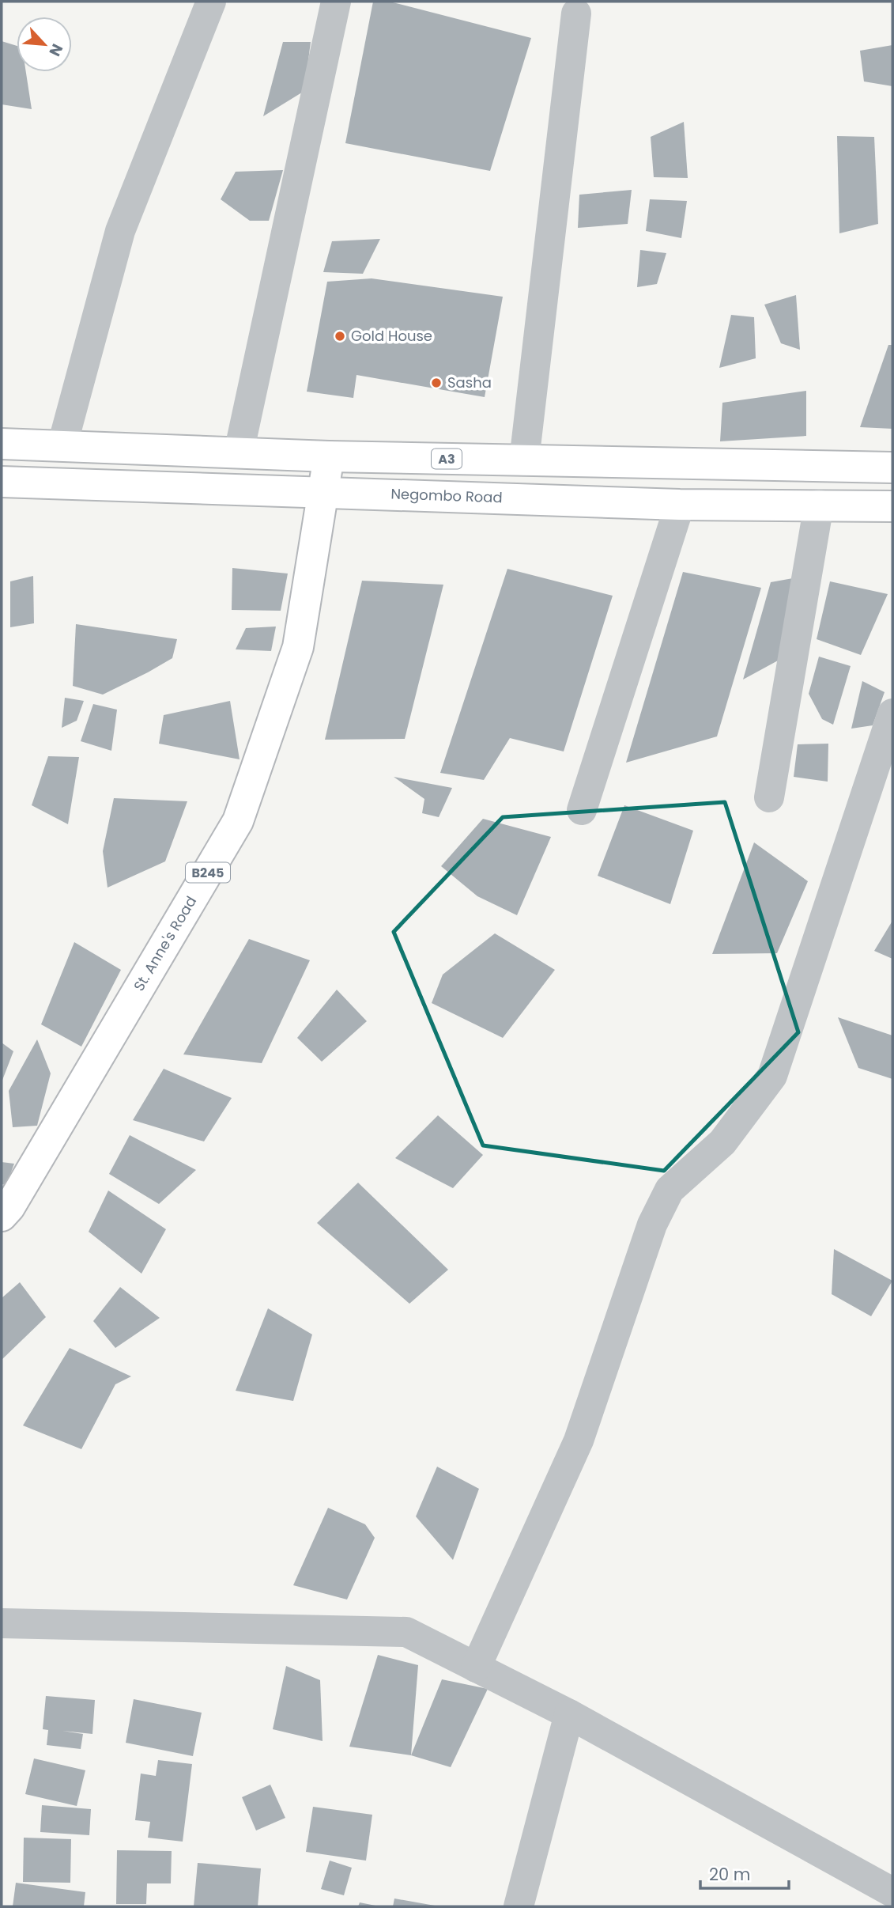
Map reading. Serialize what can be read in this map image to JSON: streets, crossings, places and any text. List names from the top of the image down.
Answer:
{
  "streets": {
    "main road": [
      "A3",
      "Negombo Road",
      "B245",
      "St. Anne's Road"
    ]
  },
  "crossings": [
    ["A3", "St. Anne's Road"],
    ["Negombo Road", "St. Anne's Road"]
  ],
  "places": ["Gold House", "Sasha"],
  "scale_bar": "20 m",
  "north": "bottom right"
}
